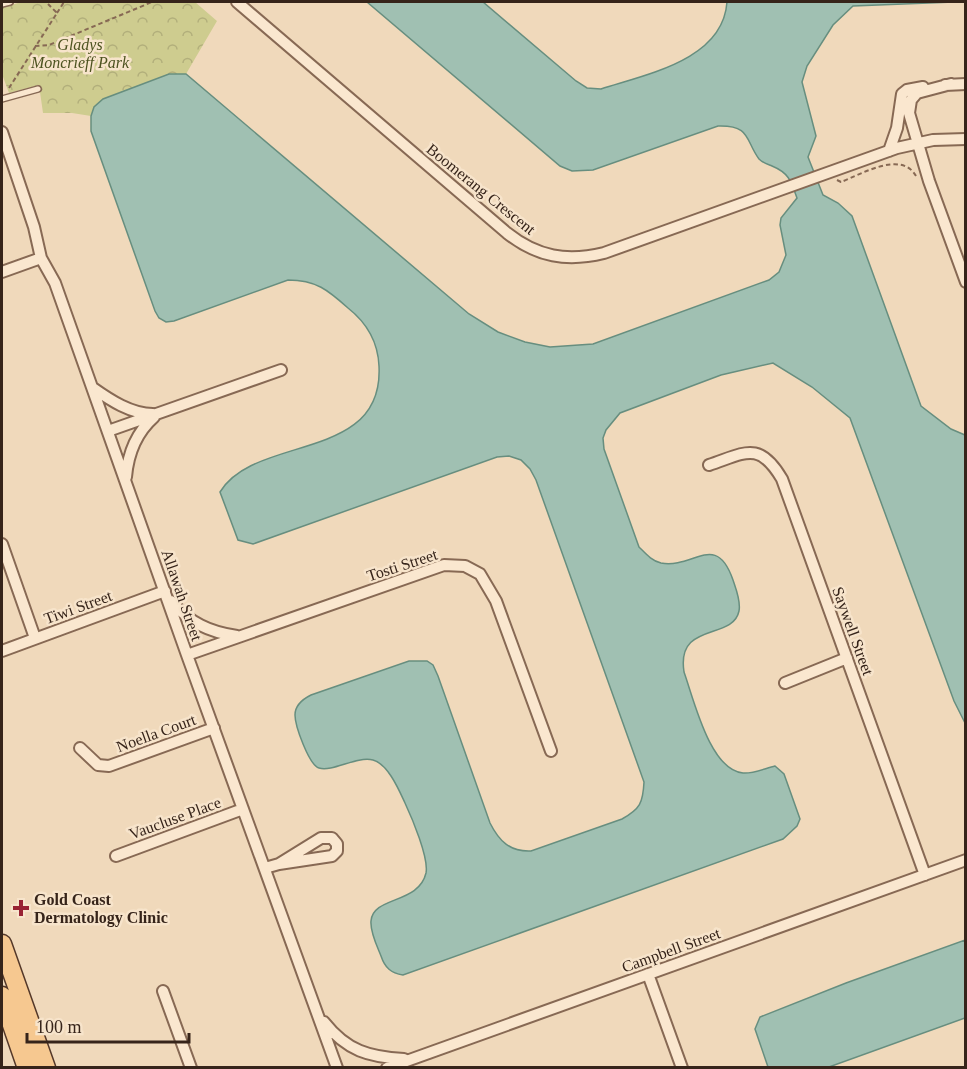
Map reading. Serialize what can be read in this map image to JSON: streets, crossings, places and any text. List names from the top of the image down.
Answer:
{
  "streets": {
    "street": [
      "Boomerang Crescent",
      "Tosti Street",
      "Allawah Street",
      "Tiwi Street",
      "Saywell Street",
      "Noella Court",
      "Vaucluse Place",
      "Campbell Street"
    ]
  },
  "crossings": [
    ["Tosti Street", "Allawah Street"],
    ["Allawah Street", "Tiwi Street"],
    ["Allawah Street", "Noella Court"],
    ["Allawah Street", "Vaucluse Place"],
    ["Saywell Street", "Campbell Street"]
  ],
  "parks": ["Gladys Moncrieff Park"],
  "places": {
    "health": ["Gold Coast Dermatology Clinic"]
  },
  "scale_bar": "100 m"
}
